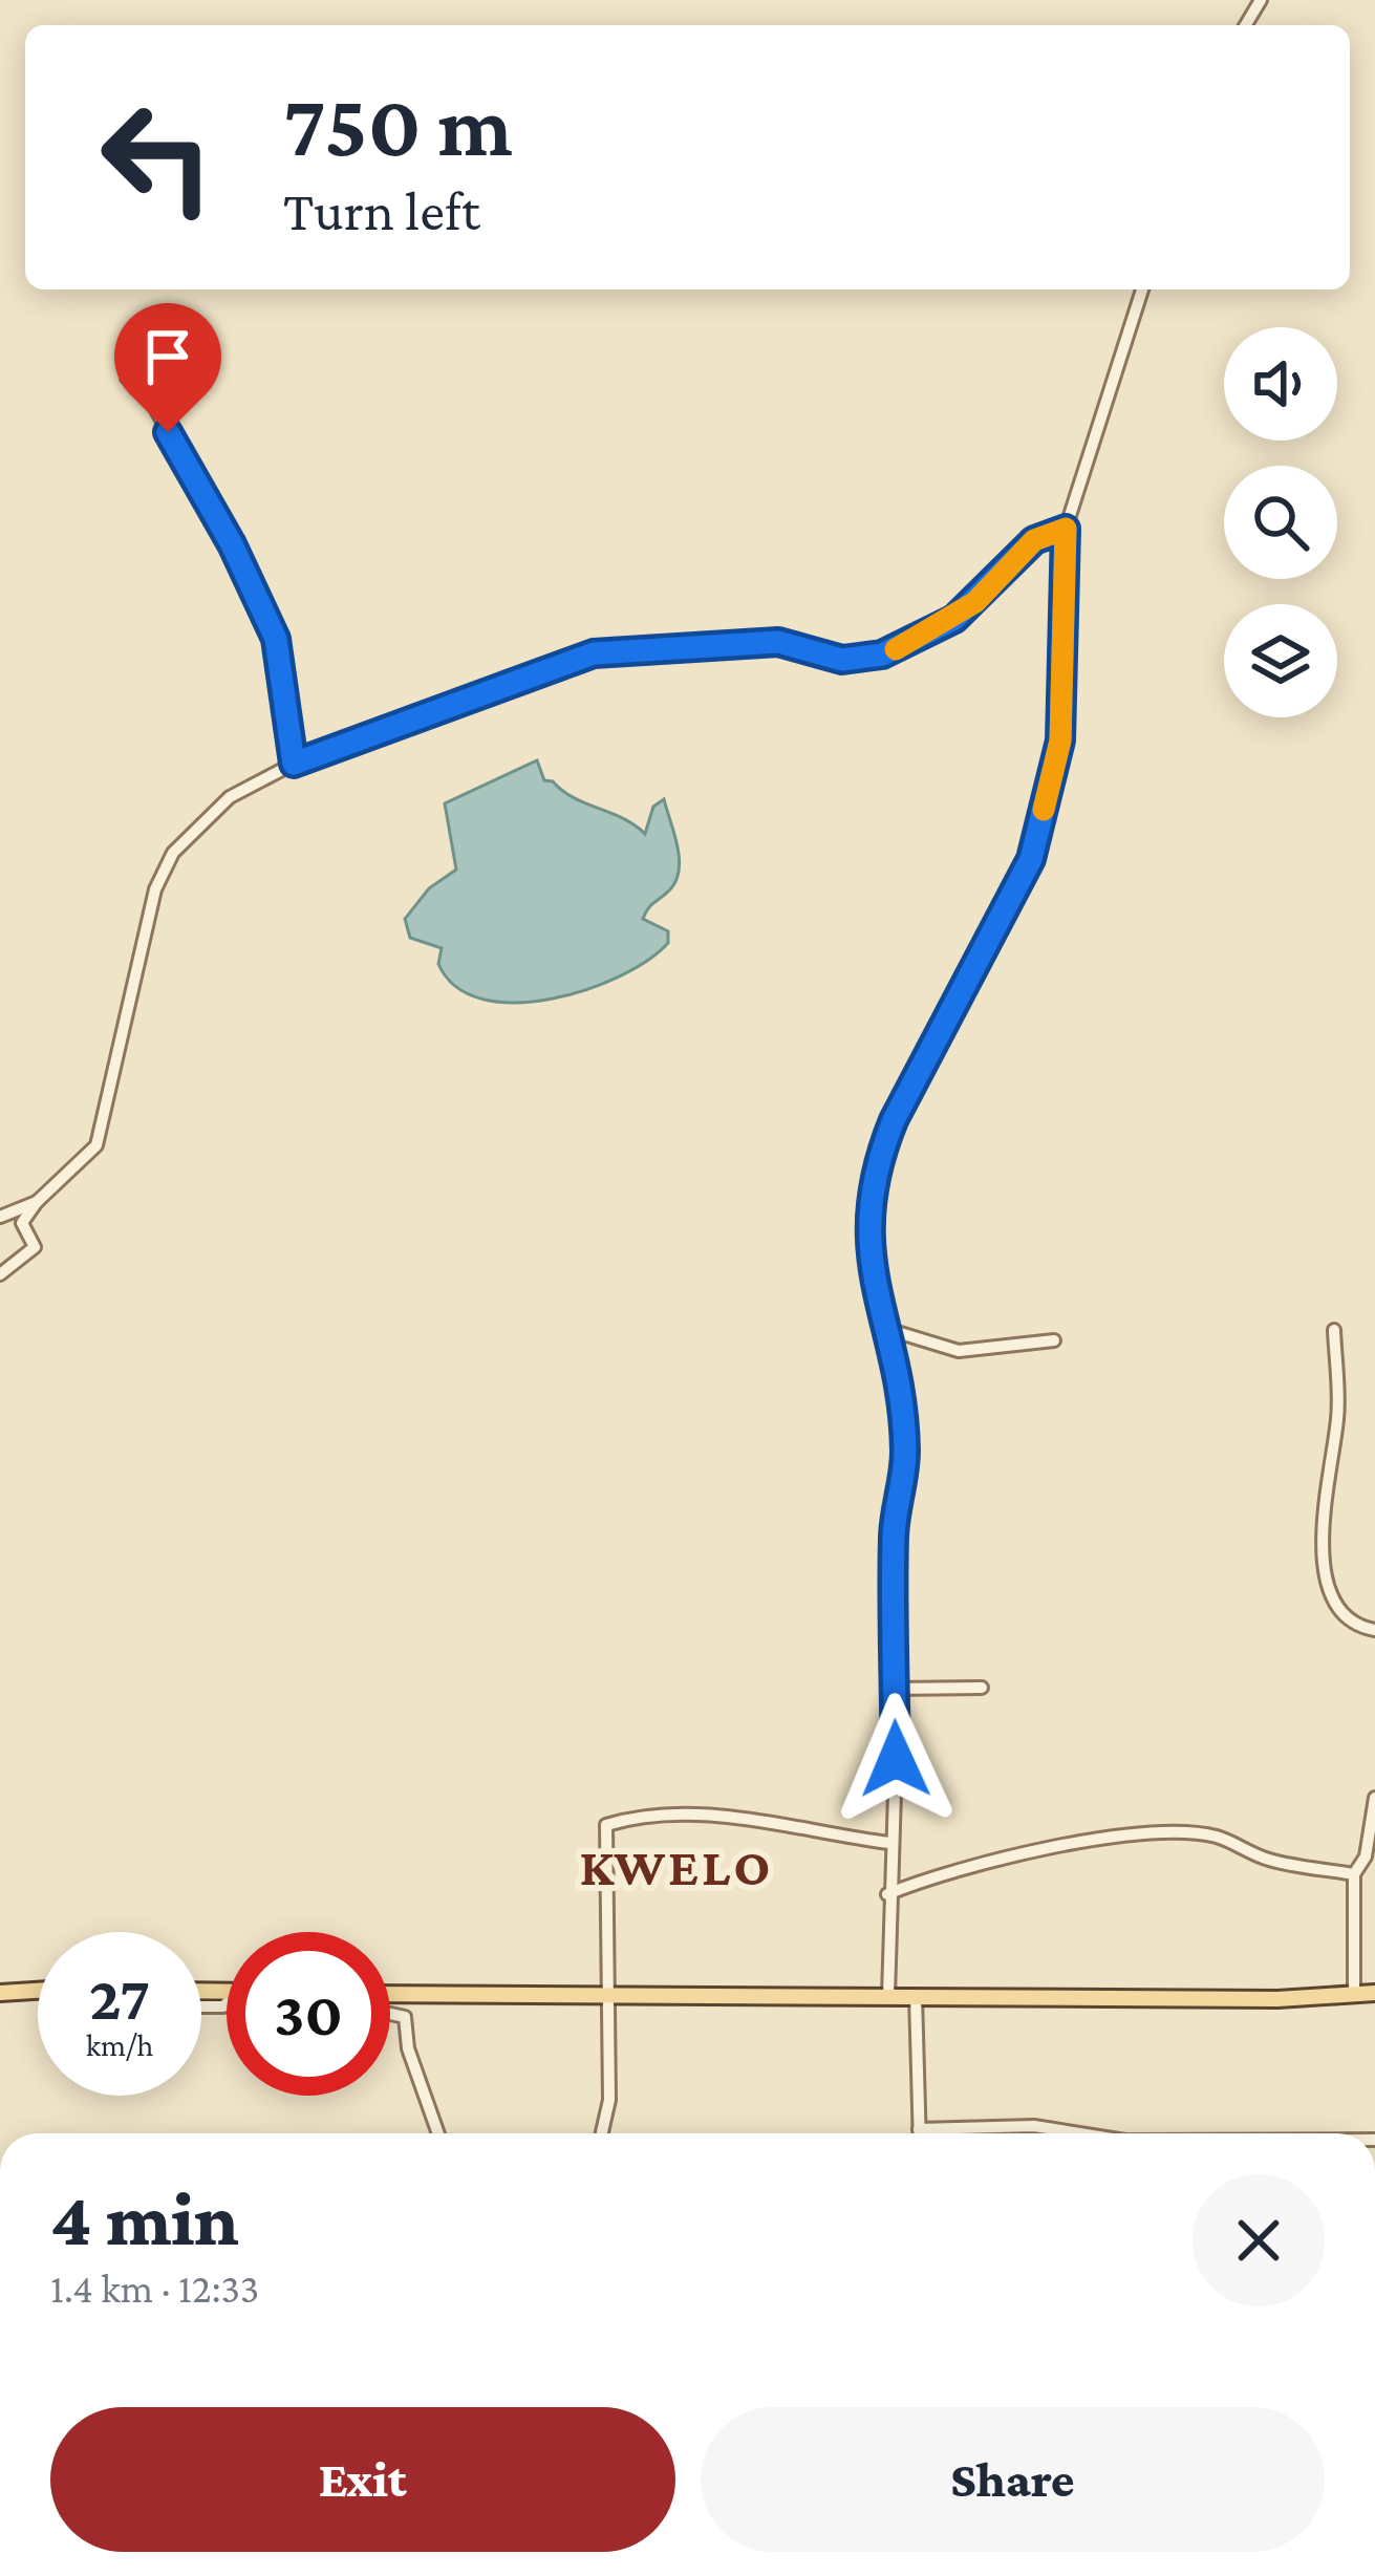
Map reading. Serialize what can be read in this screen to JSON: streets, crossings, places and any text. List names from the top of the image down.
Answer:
{
  "districts": ["KWELO"],
  "page": {
    "turn": ["750 m", "Turn left"],
    "speed": "27 km/h",
    "limit": "30",
    "heading": ["4 min", "1.4 km · 12:33"],
    "buttons": ["Exit", "Share"]
  }
}
